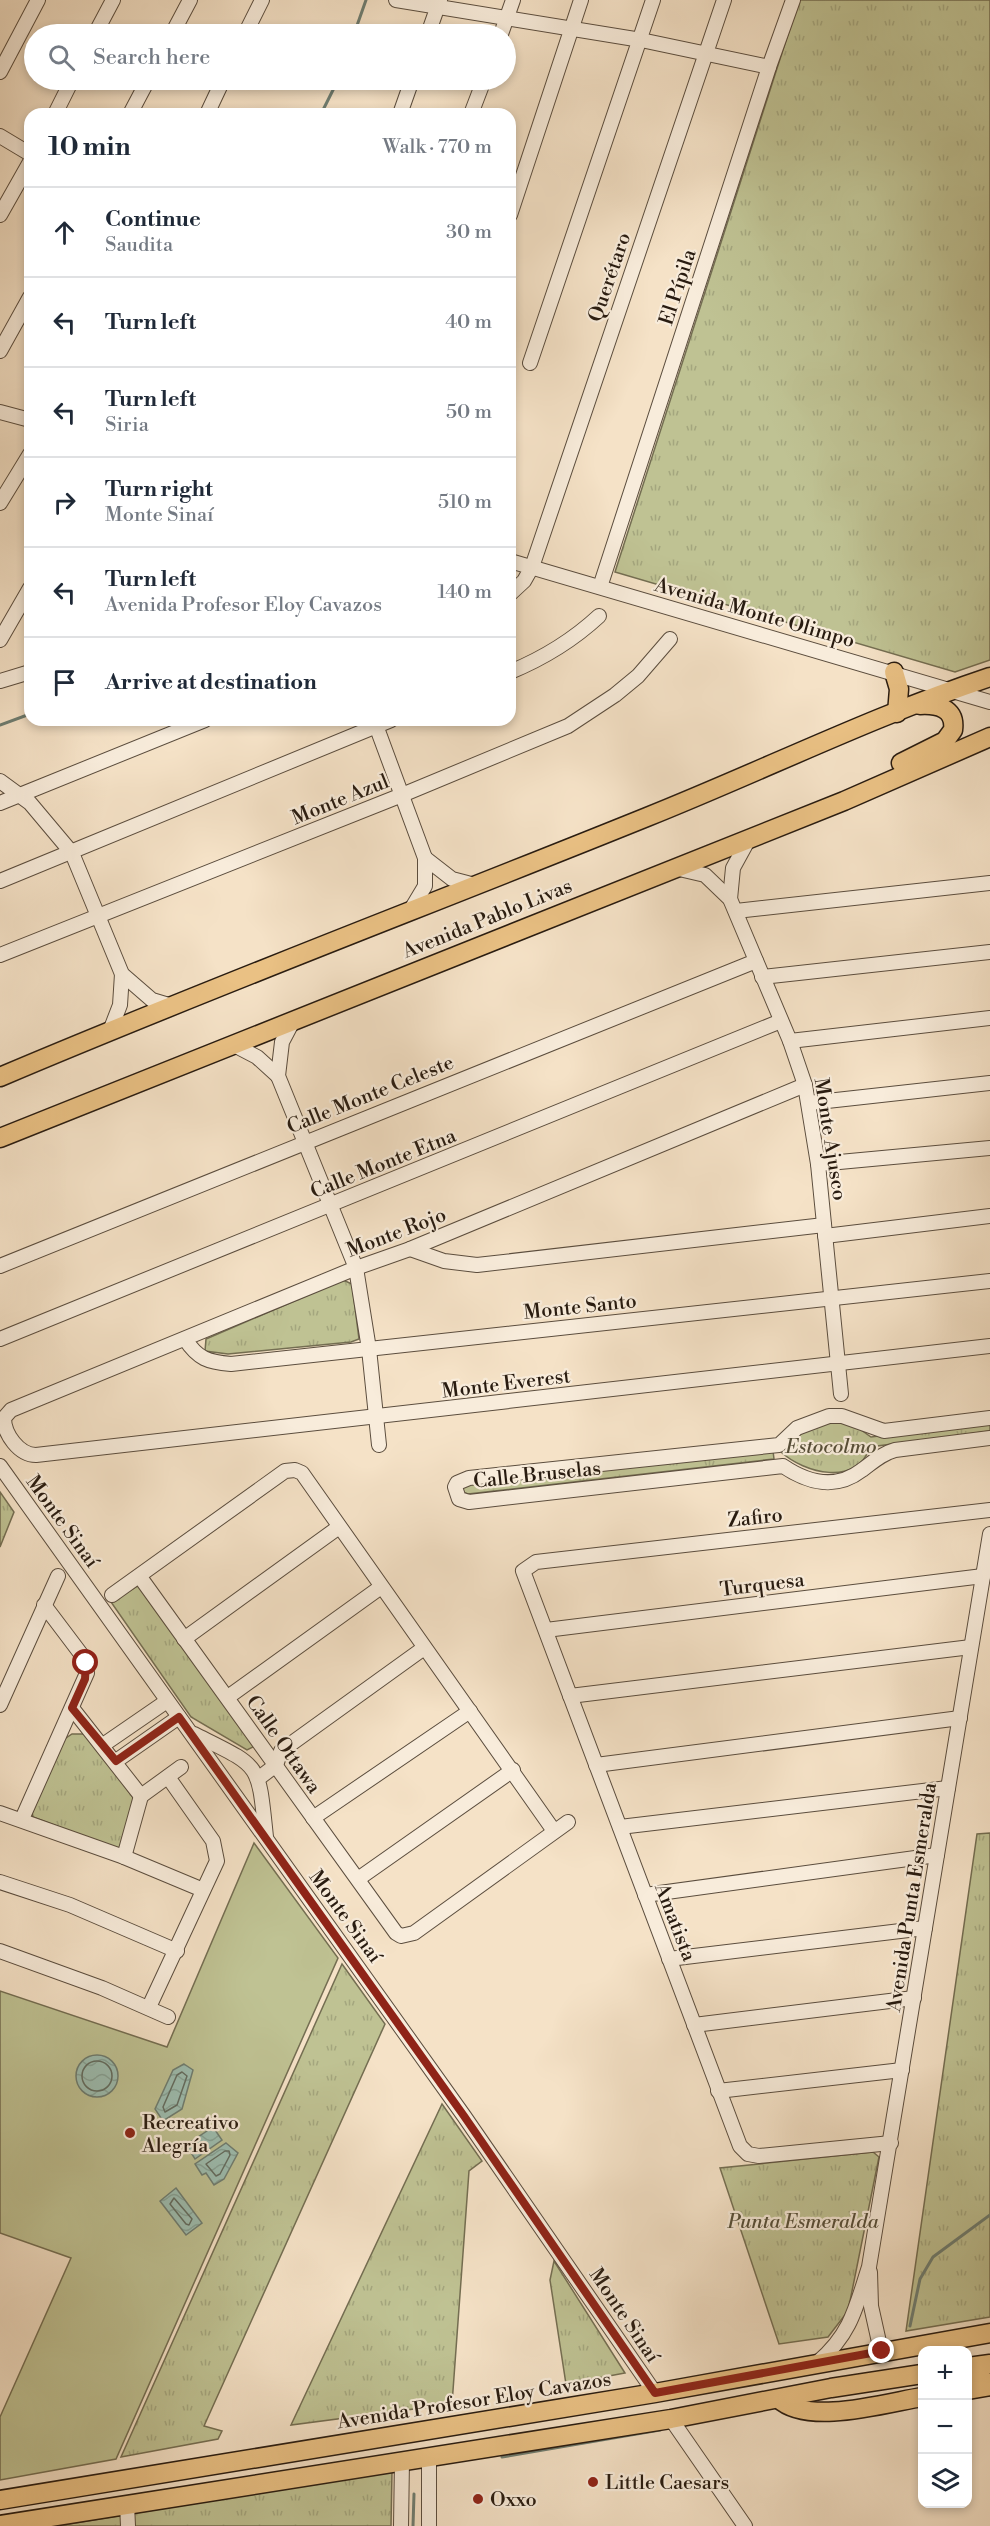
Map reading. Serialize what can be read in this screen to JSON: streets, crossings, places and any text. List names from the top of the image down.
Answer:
{
  "streets": {
    "main road": ["Avenida Pablo Livas", "Avenida Profesor Eloy Cavazos"],
    "street": [
      "Querétaro",
      "El Pípila",
      "Avenida Monte Olimpo",
      "Monte Azul",
      "Calle Monte Celeste",
      "Monte Ajusco",
      "Calle Monte Etna",
      "Monte Rojo",
      "Monte Santo",
      "Monte Everest",
      "Calle Bruselas",
      "Zafiro",
      "Monte Sinaí",
      "Turquesa",
      "Calle Ottawa",
      "Avenida Punta Esmeralda",
      "Amatista"
    ]
  },
  "crossings": [
    ["Querétaro", "Avenida Monte Olimpo"],
    ["El Pípila", "Avenida Monte Olimpo"],
    ["Avenida Monte Olimpo", "Avenida Pablo Livas"],
    ["Avenida Pablo Livas", "Monte Ajusco"],
    ["Calle Monte Celeste", "Monte Ajusco"],
    ["Monte Ajusco", "Calle Monte Etna"],
    ["Monte Ajusco", "Monte Rojo"],
    ["Monte Ajusco", "Monte Santo"],
    ["Monte Ajusco", "Monte Everest"],
    ["Monte Rojo", "Monte Santo"],
    ["Monte Rojo", "Monte Everest"],
    ["Zafiro", "Amatista"],
    ["Monte Sinaí", "Avenida Profesor Eloy Cavazos"],
    ["Turquesa", "Avenida Punta Esmeralda"],
    ["Turquesa", "Amatista"],
    ["Avenida Punta Esmeralda", "Amatista"],
    ["Avenida Punta Esmeralda", "Avenida Profesor Eloy Cavazos"]
  ],
  "parks": ["Estocolmo", "Punta Esmeralda"],
  "places": ["Recreativo Alegría", "Little Caesars", "Oxxo"],
  "page": {
    "search": "Search here",
    "heading": ["10 min", "Walk · 770 m"],
    "list": [
      ["Continue", "Saudita", "30 m"],
      ["Turn left", "40 m"],
      ["Turn left", "Siria", "50 m"],
      ["Turn right", "Monte Sinaí", "510 m"],
      ["Turn left", "Avenida Profesor Eloy Cavazos", "140 m"],
      "Arrive at destination"
    ],
    "map_buttons": ["+", "−"]
  }
}
